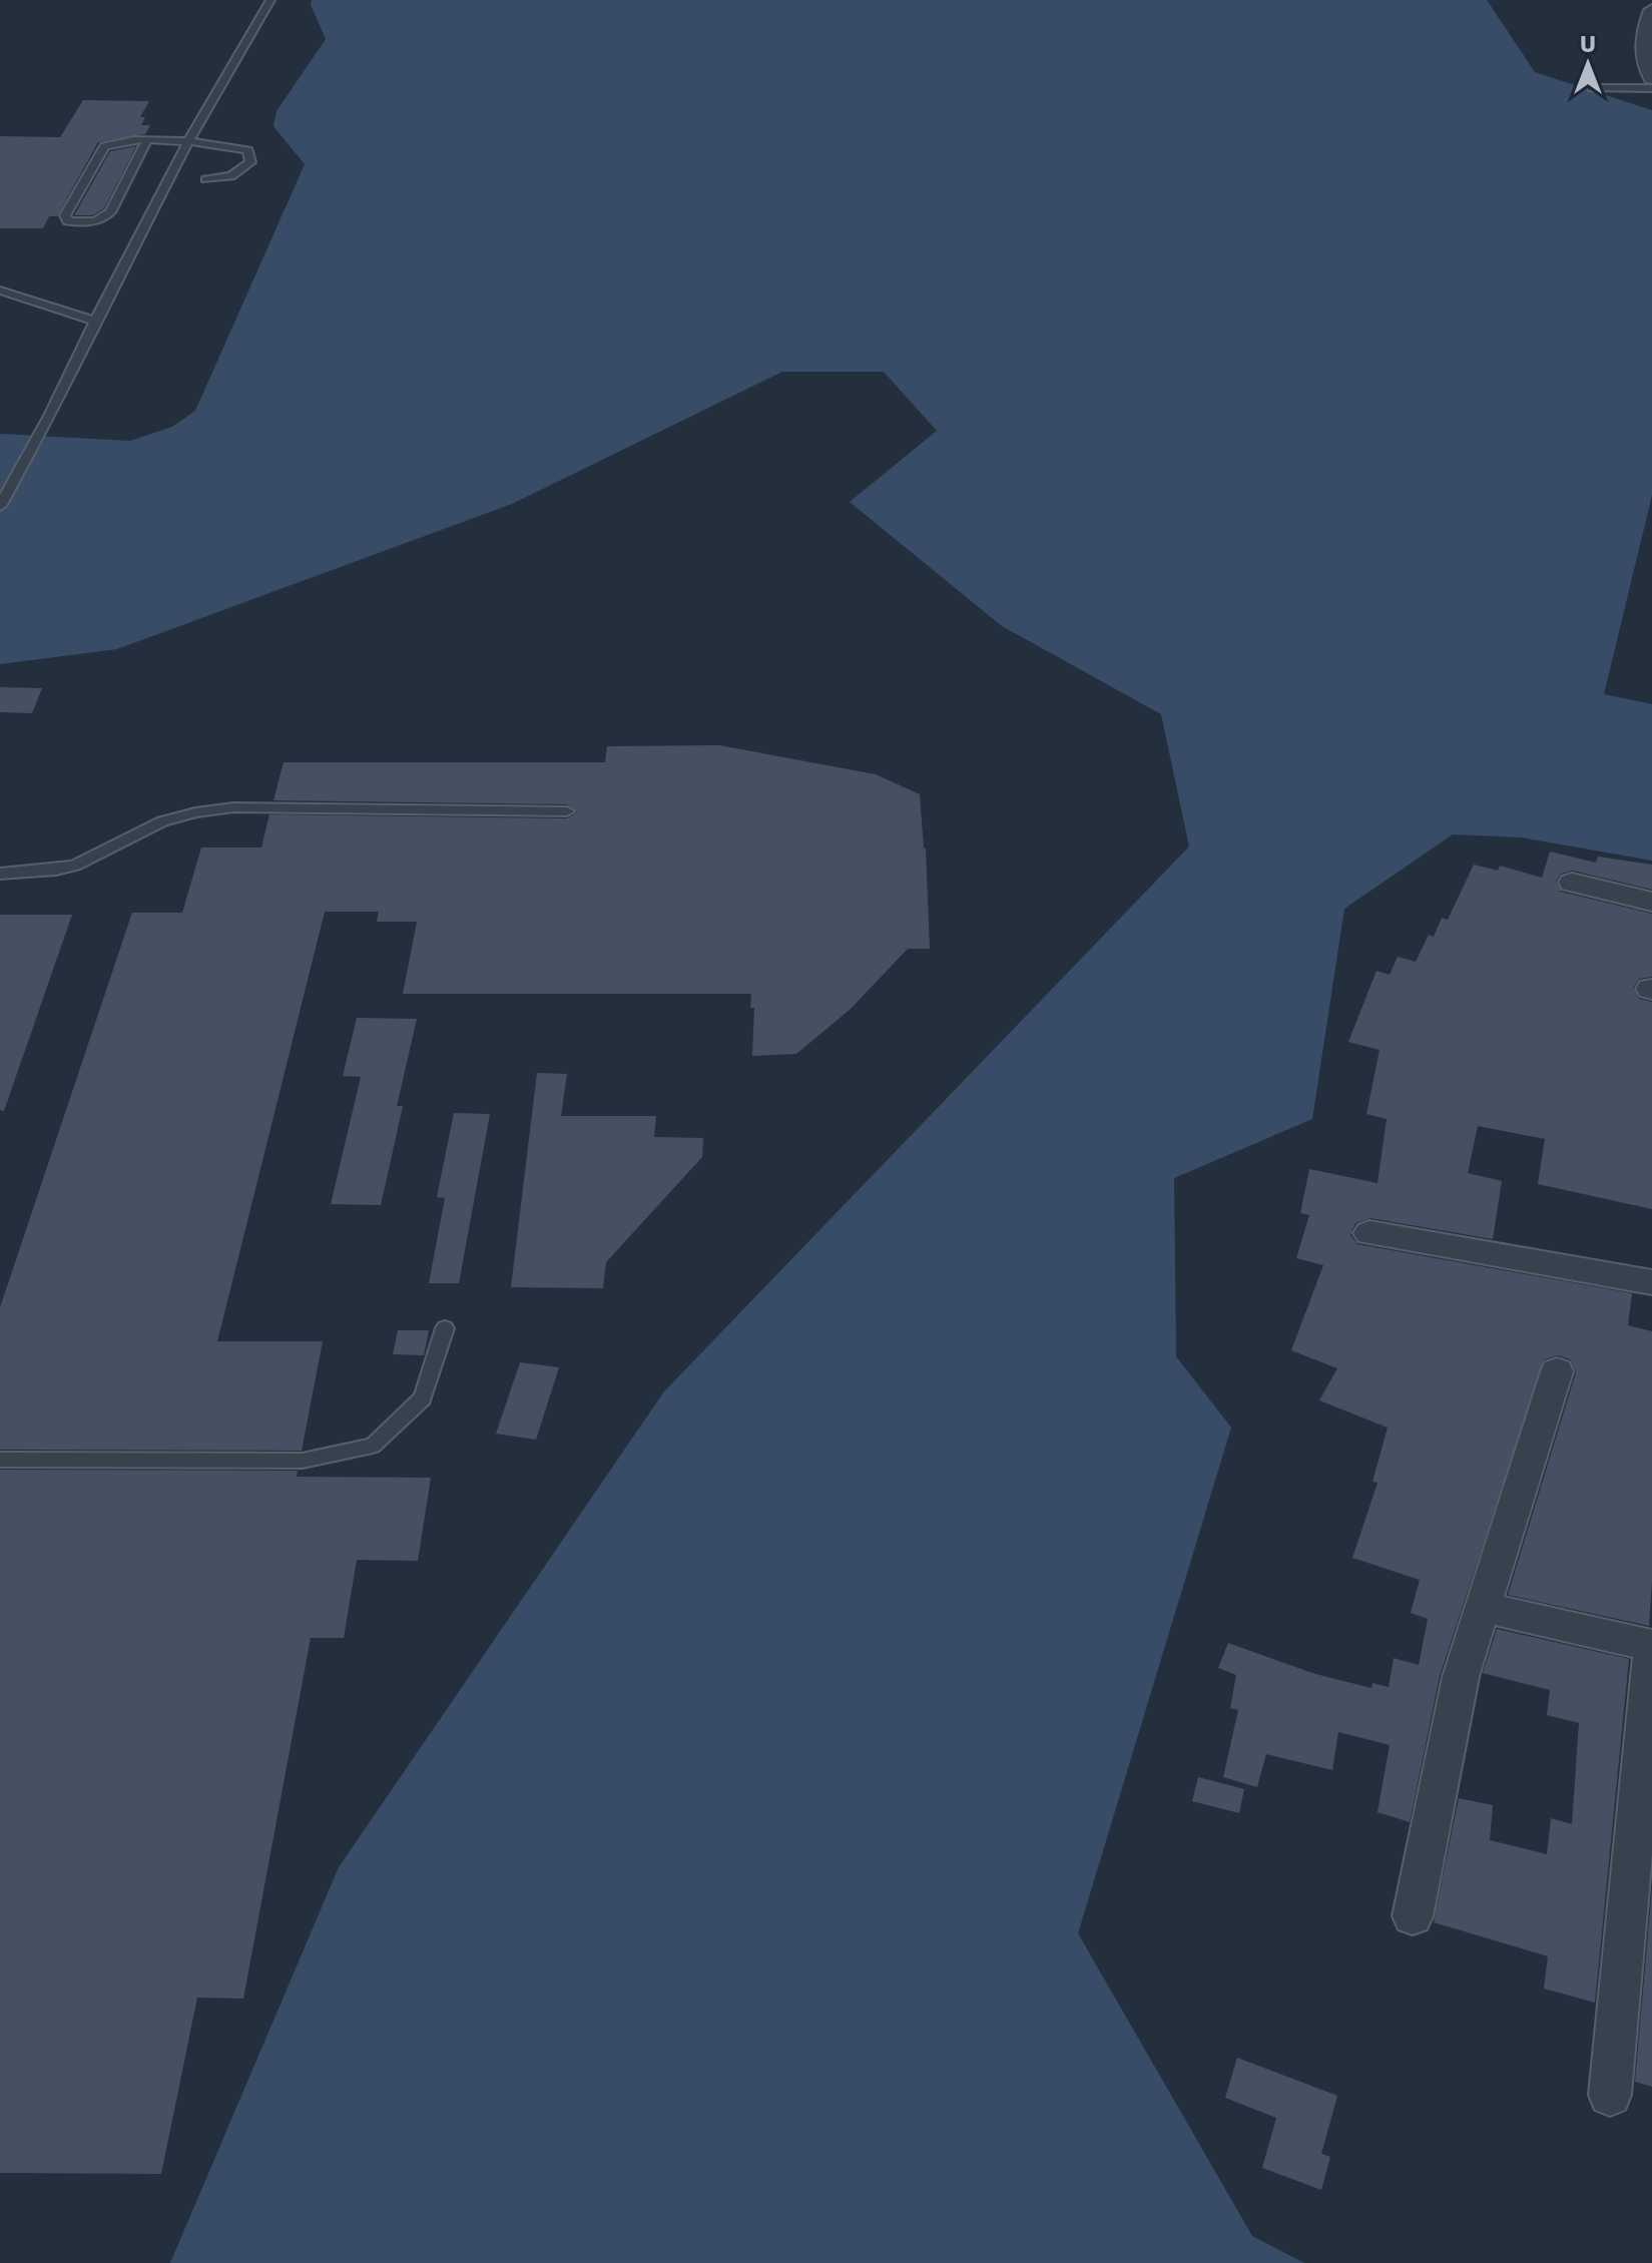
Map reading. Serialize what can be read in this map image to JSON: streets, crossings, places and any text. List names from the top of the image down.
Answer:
{
  "north": "top"
}
